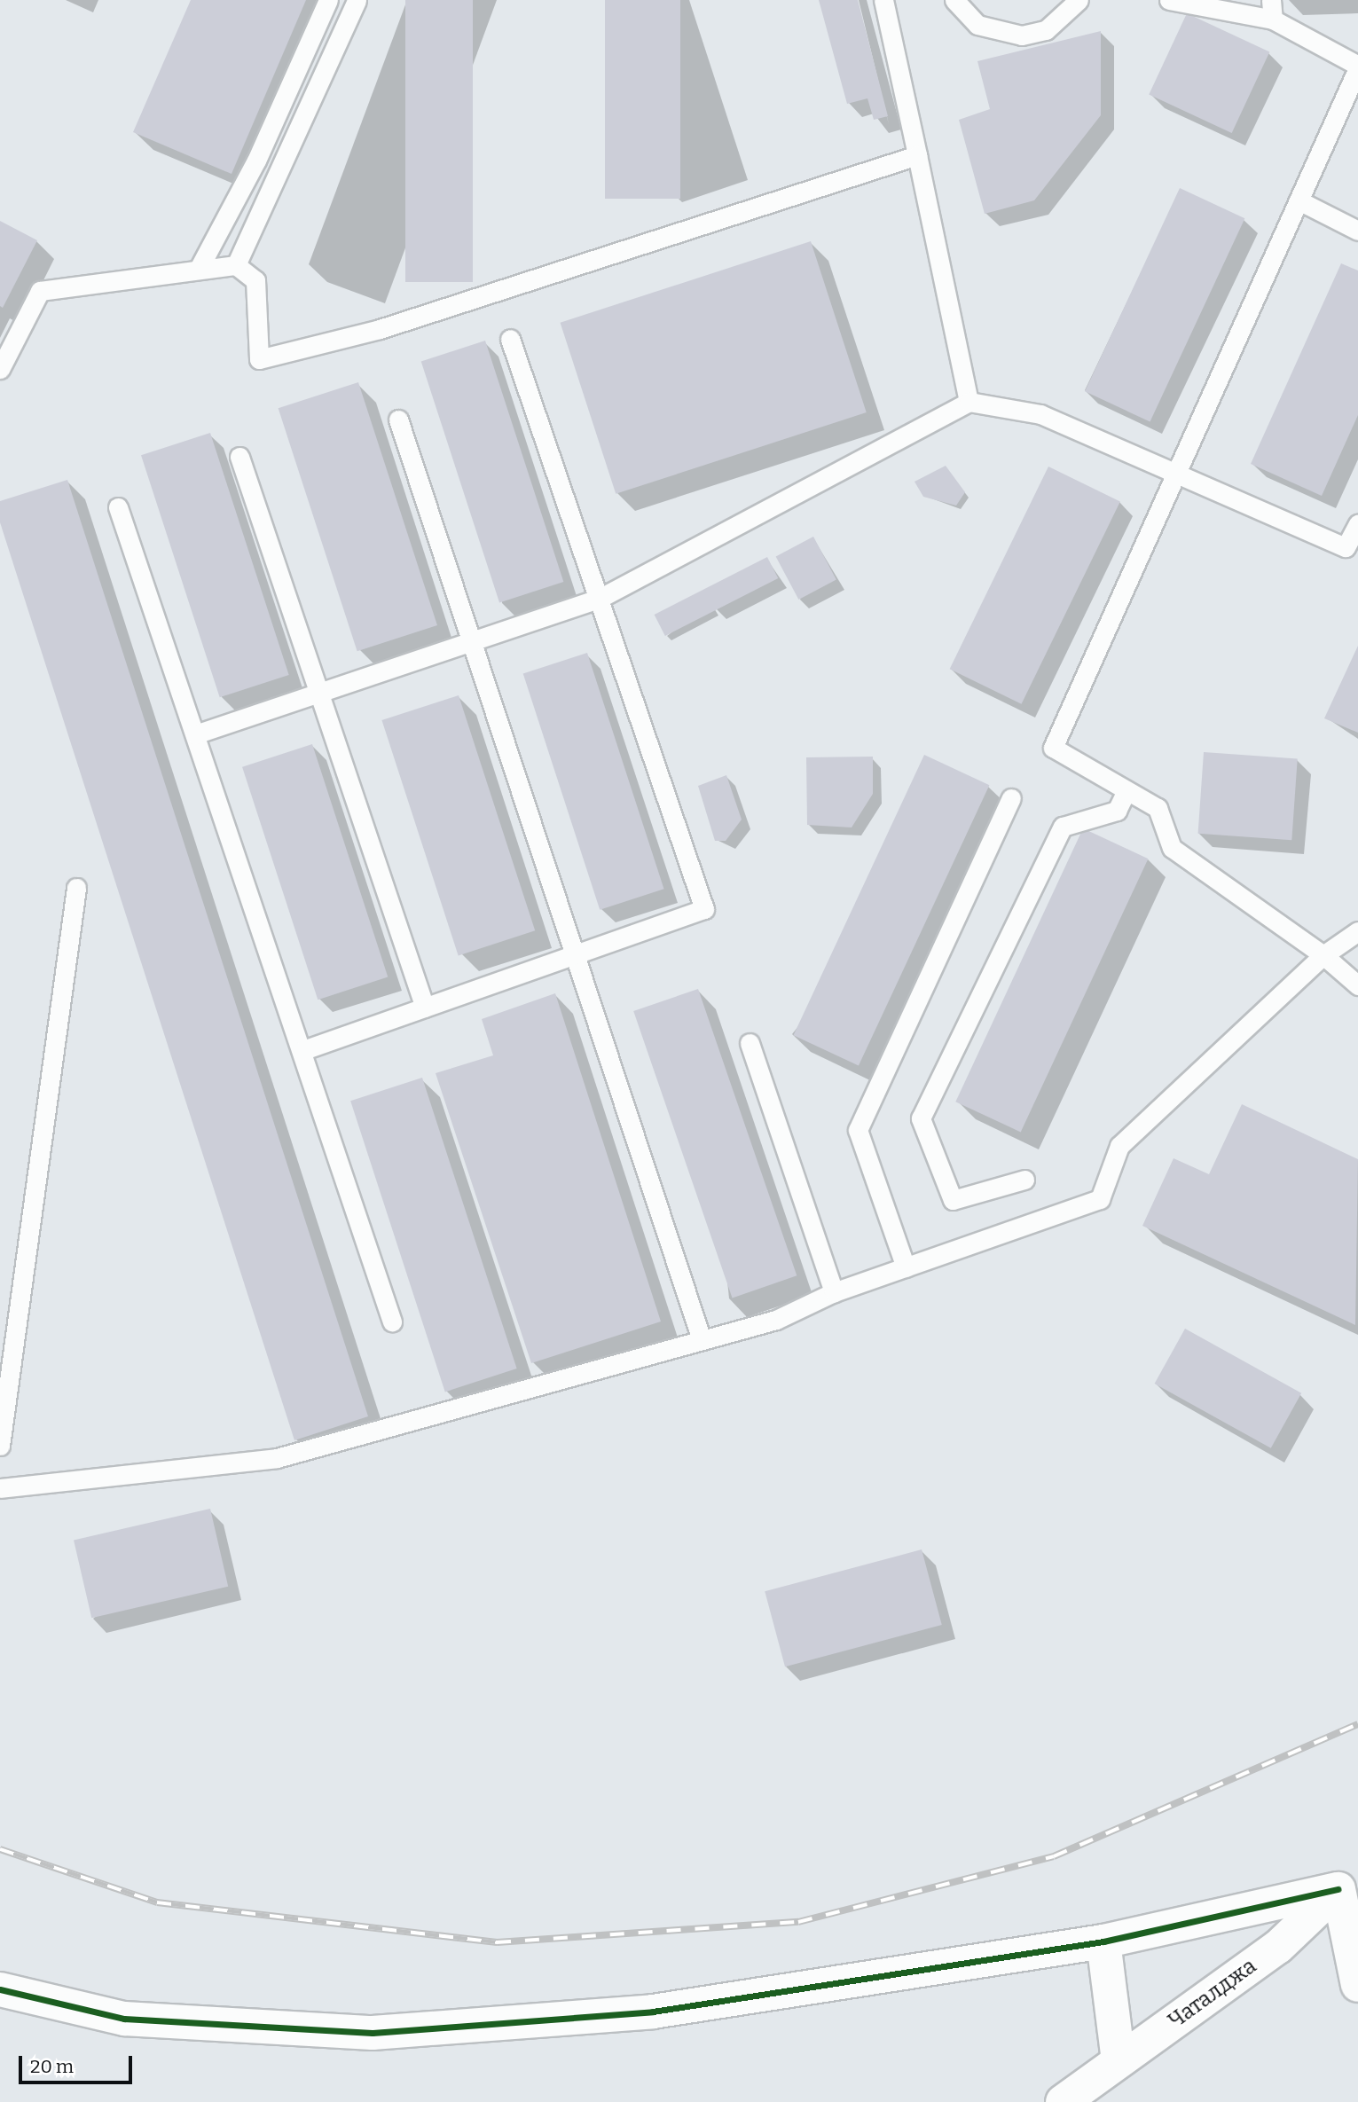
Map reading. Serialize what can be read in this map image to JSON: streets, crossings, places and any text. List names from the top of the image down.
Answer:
{
  "streets": {
    "street": ["Чаталджа"]
  },
  "scale_bar": "20 m"
}
